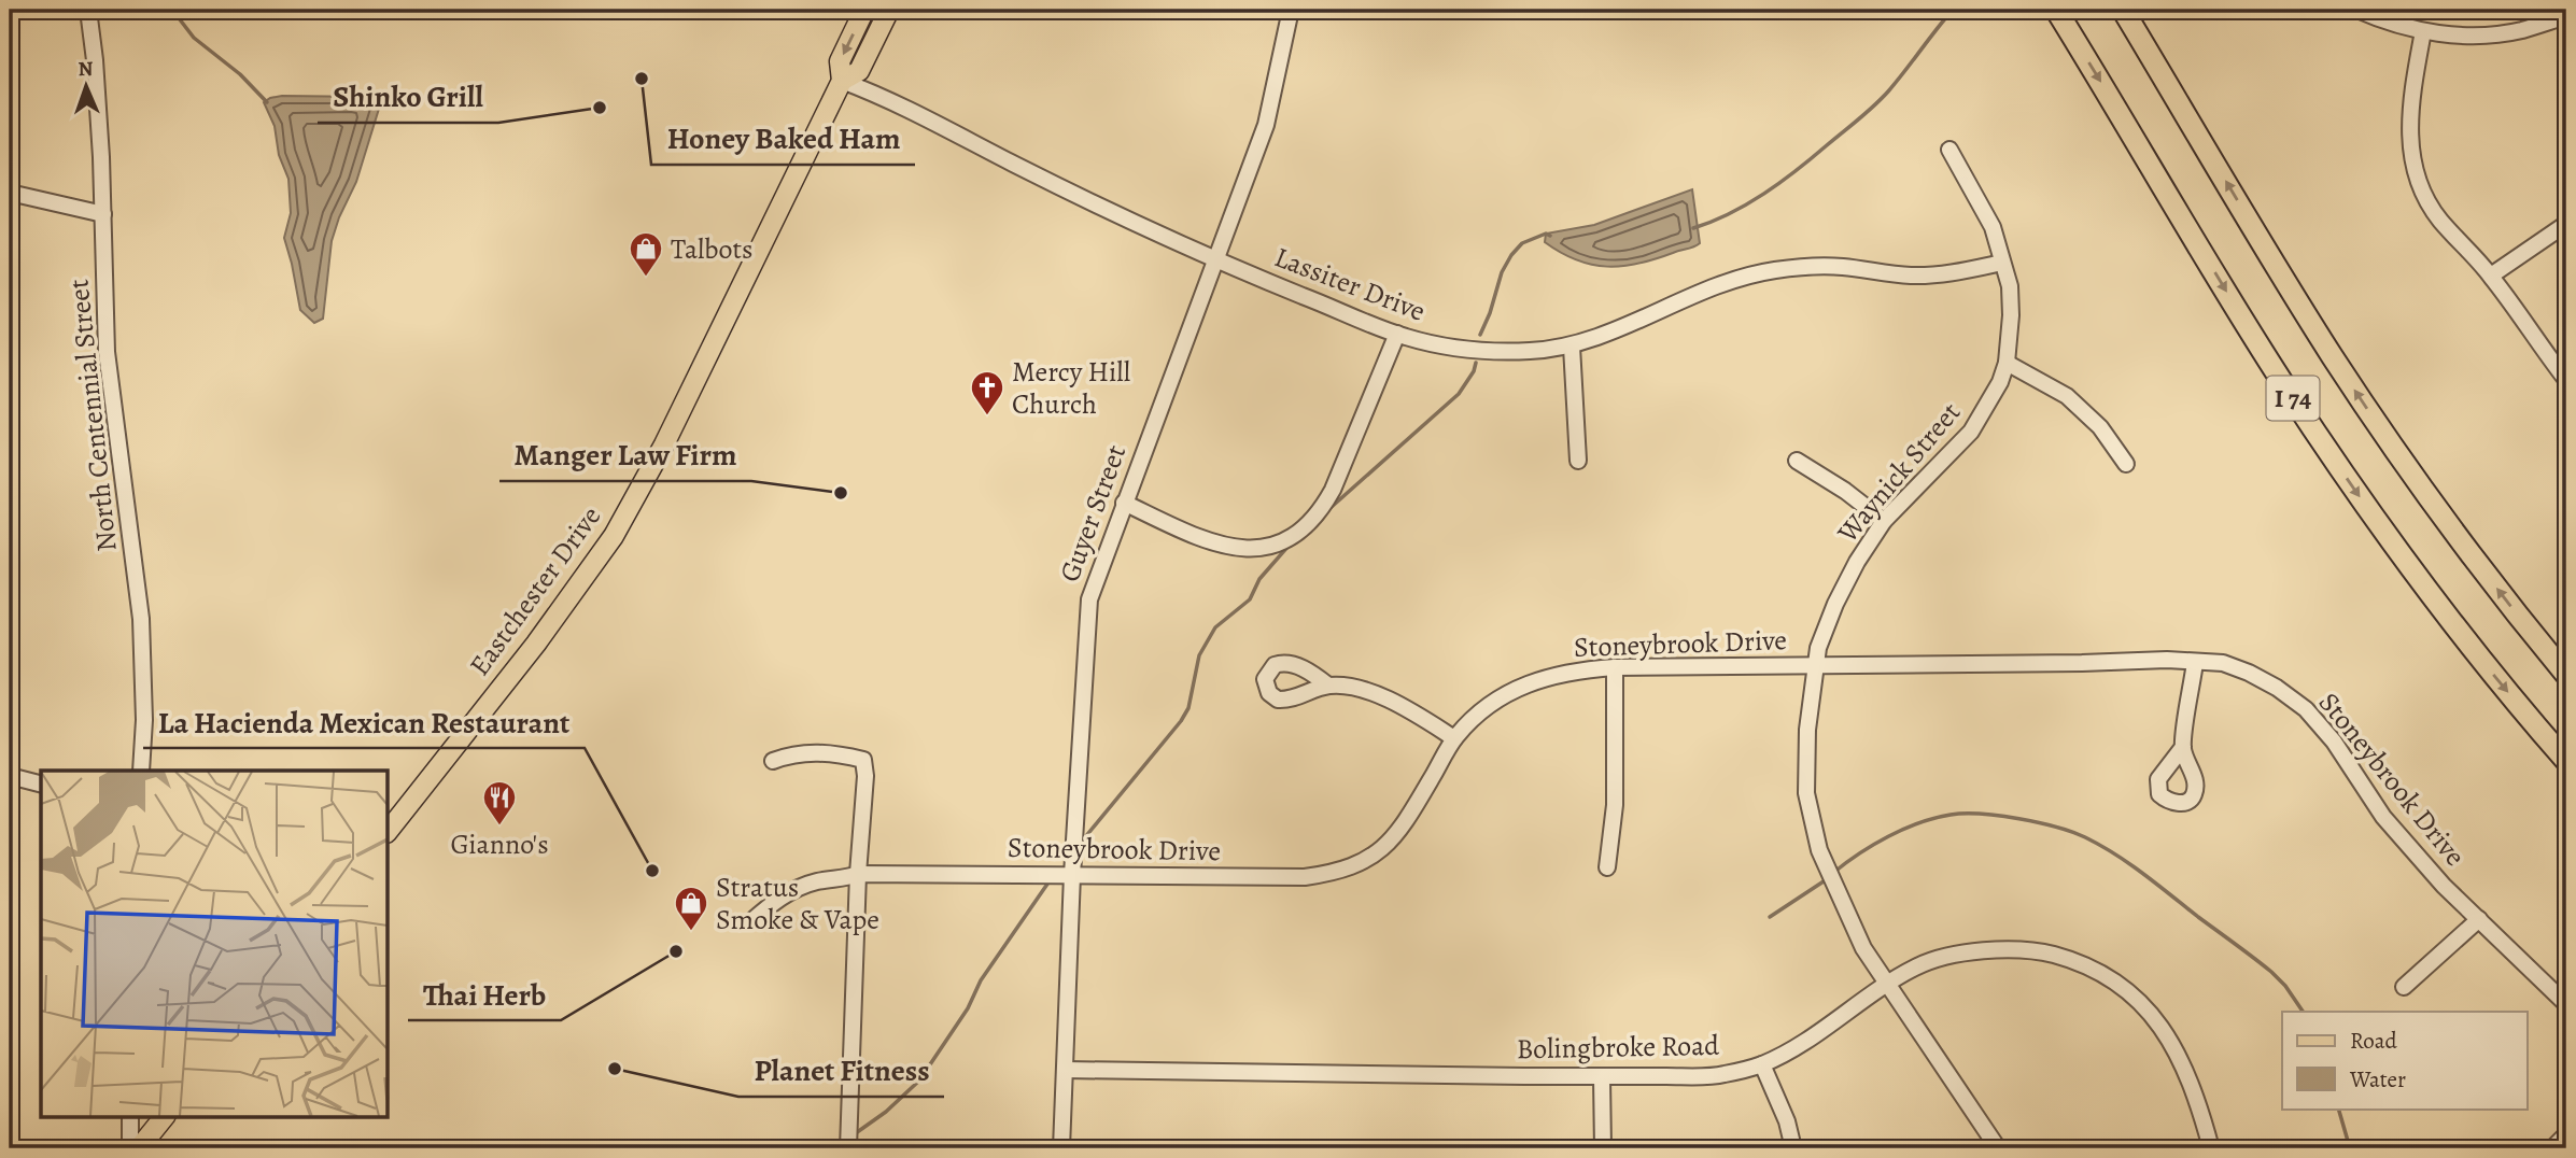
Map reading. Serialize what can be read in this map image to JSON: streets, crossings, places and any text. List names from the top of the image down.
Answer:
{
  "streets": {
    "highway": ["I 74"],
    "main road": ["Eastchester Drive"],
    "street": [
      "Lassiter Drive",
      "North Centennial Street",
      "Waynick Street",
      "Guyer Street",
      "Stoneybrook Drive",
      "Bolingbroke Road"
    ]
  },
  "crossings": [
    ["Lassiter Drive", "Waynick Street"],
    ["Lassiter Drive", "Guyer Street"],
    ["Lassiter Drive", "Eastchester Drive"],
    ["Waynick Street", "Stoneybrook Drive"],
    ["Waynick Street", "Bolingbroke Road"],
    ["Guyer Street", "Stoneybrook Drive"],
    ["Guyer Street", "Bolingbroke Road"]
  ],
  "places": {
    "other": [
      "Honey Baked Ham",
      "Shinko Grill",
      "Manger Law Firm",
      "La Hacienda Mexican Restaurant",
      "Thai Herb",
      "Planet Fitness"
    ],
    "shop": ["Talbots", "Stratus Smoke & Vape"],
    "church": ["Mercy Hill Church"],
    "restaurant": ["Gianno's"]
  },
  "legend": ["Road", "Water"],
  "north": "top"
}
